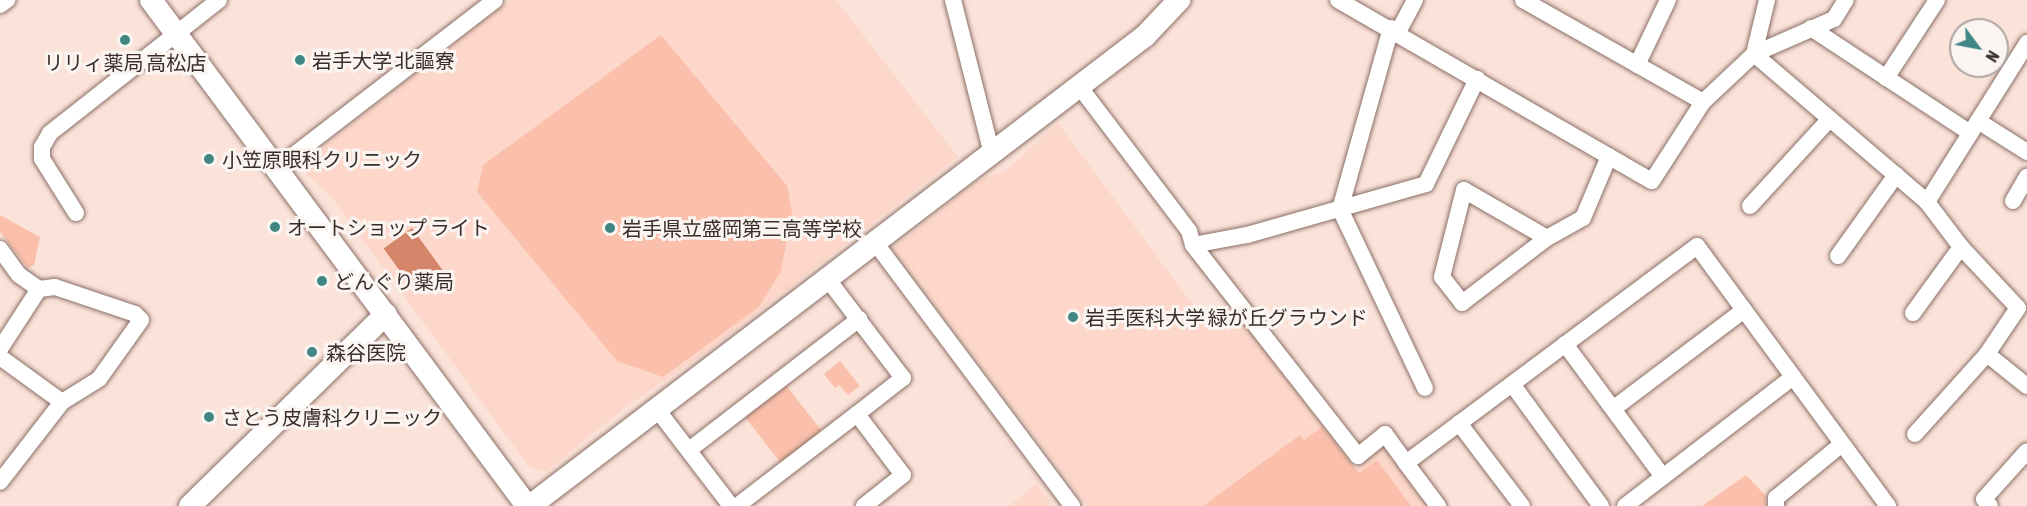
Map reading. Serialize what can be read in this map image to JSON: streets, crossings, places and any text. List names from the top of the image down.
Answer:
{
  "places": [
    "リリィ薬局 高松店",
    "岩手大学 北謳寮",
    "小笠原眼科クリニック",
    "オートショップ ライト",
    "岩手県立盛岡第三高等学校",
    "どんぐり薬局",
    "岩手医科大学 緑が丘グラウンド",
    "森谷医院",
    "さとう皮膚科クリニック"
  ],
  "north": "bottom right"
}
